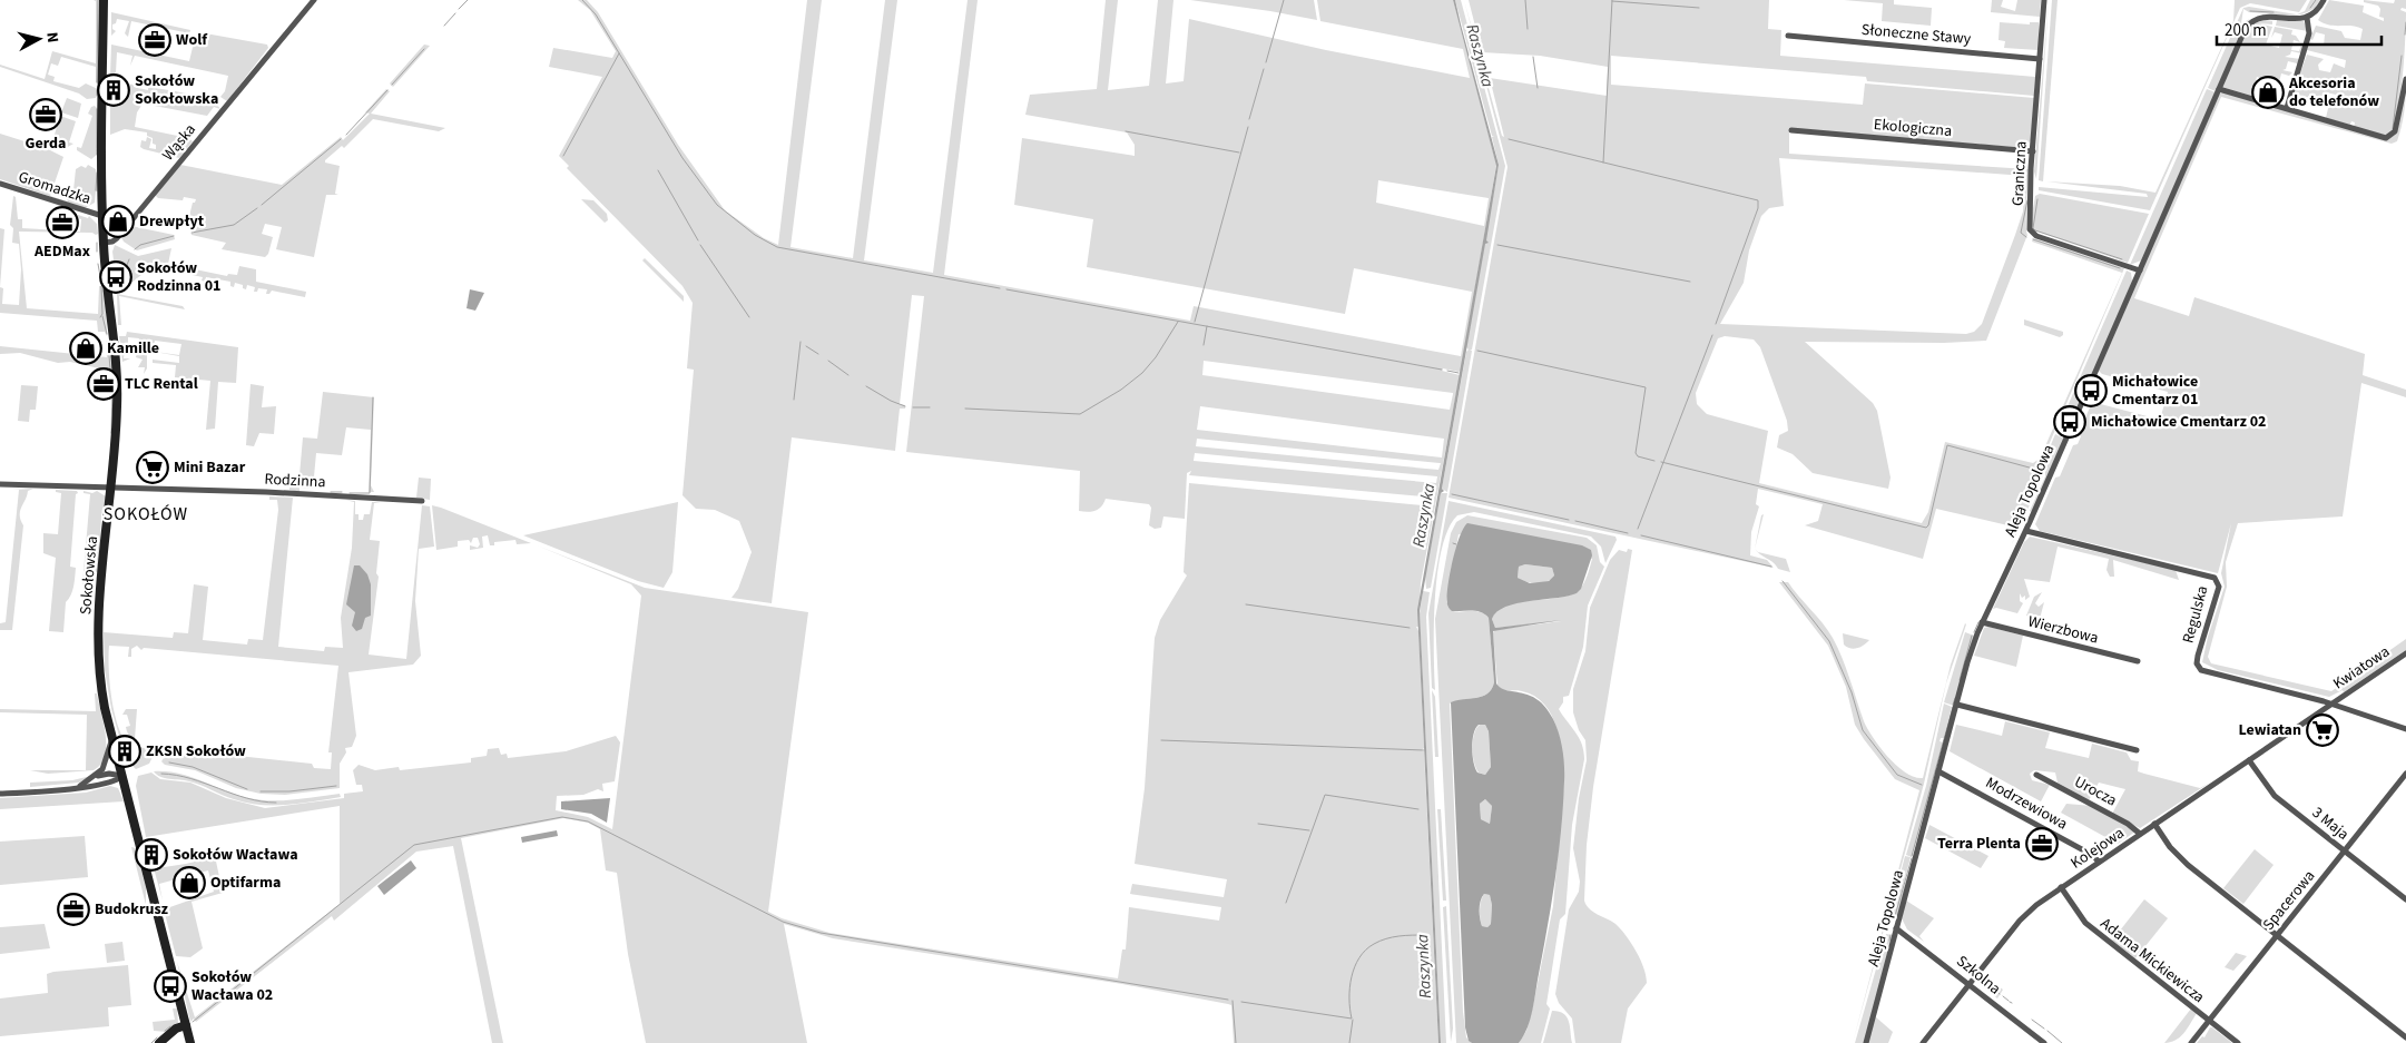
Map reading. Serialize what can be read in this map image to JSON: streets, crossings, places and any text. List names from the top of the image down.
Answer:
{
  "streets": {
    "street": [
      "Słoneczne Stawy",
      "Ekologiczna",
      "Wąska",
      "Graniczna",
      "Gromadzka",
      "Rodzinna",
      "Aleja Topolowa",
      "Sokołowska",
      "Regulska",
      "Wierzbowa",
      "Kwiatowa",
      "Urocza",
      "Modrzewiowa",
      "3 Maja",
      "Kolejowa",
      "Spacerowa",
      "Adama Mickiewicza",
      "Szkolna"
    ]
  },
  "crossings": [
    ["Słoneczne Stawy", "Graniczna"],
    ["Ekologiczna", "Graniczna"],
    ["Wąska", "Sokołowska"],
    ["Graniczna", "Aleja Topolowa"],
    ["Gromadzka", "Sokołowska"],
    ["Rodzinna", "Sokołowska"],
    ["Aleja Topolowa", "Regulska"],
    ["Aleja Topolowa", "Wierzbowa"],
    ["Aleja Topolowa", "Modrzewiowa"],
    ["Aleja Topolowa", "Szkolna"],
    ["Regulska", "Kwiatowa"],
    ["Regulska", "Kolejowa"],
    ["Kwiatowa", "Kolejowa"],
    ["Urocza", "Kolejowa"],
    ["Modrzewiowa", "Kolejowa"],
    ["3 Maja", "Kolejowa"],
    ["3 Maja", "Spacerowa"],
    ["Kolejowa", "Adama Mickiewicza"],
    ["Kolejowa", "Szkolna"],
    ["Spacerowa", "Adama Mickiewicza"]
  ],
  "districts": ["SOKOŁÓW"],
  "water": ["Raszynka"],
  "places": {
    "office": [
      "Wolf",
      "Gerda",
      "AEDMax",
      "TLC Rental",
      "Terra Plenta",
      "Budokrusz"
    ],
    "building": ["Sokołów Sokołowska", "ZKSN Sokołów", "Sokołów Wacława"],
    "shop": [
      "Akcesoria do telefonów",
      "Drewpłyt",
      "Kamille",
      "Optifarma"
    ],
    "bus stop": [
      "Sokołów Rodzinna 01",
      "Michałowice Cmentarz 01",
      "Michałowice Cmentarz 02",
      "Sokołów Wacława 02"
    ],
    "supermarket": ["Mini Bazar", "Lewiatan"]
  },
  "scale_bar": "200 m",
  "north": "right"
}
